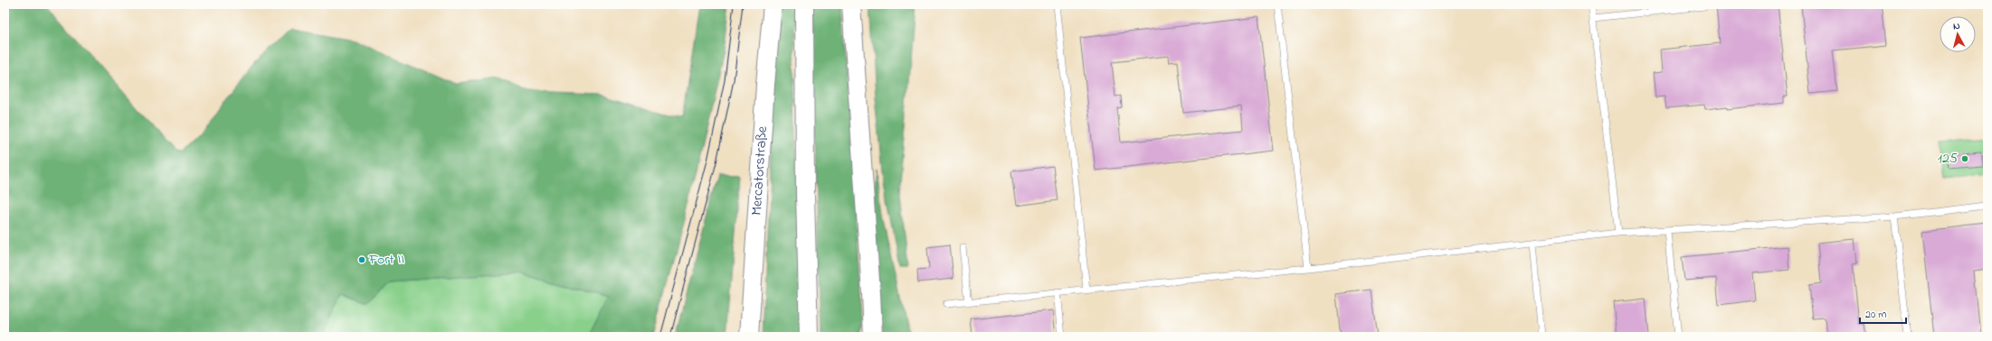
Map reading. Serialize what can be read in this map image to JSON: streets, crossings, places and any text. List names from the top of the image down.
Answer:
{
  "streets": {
    "main road": ["Mercatorstraße"]
  },
  "places": ["125", "Fort II"],
  "scale_bar": "20 m",
  "north": "top"
}
